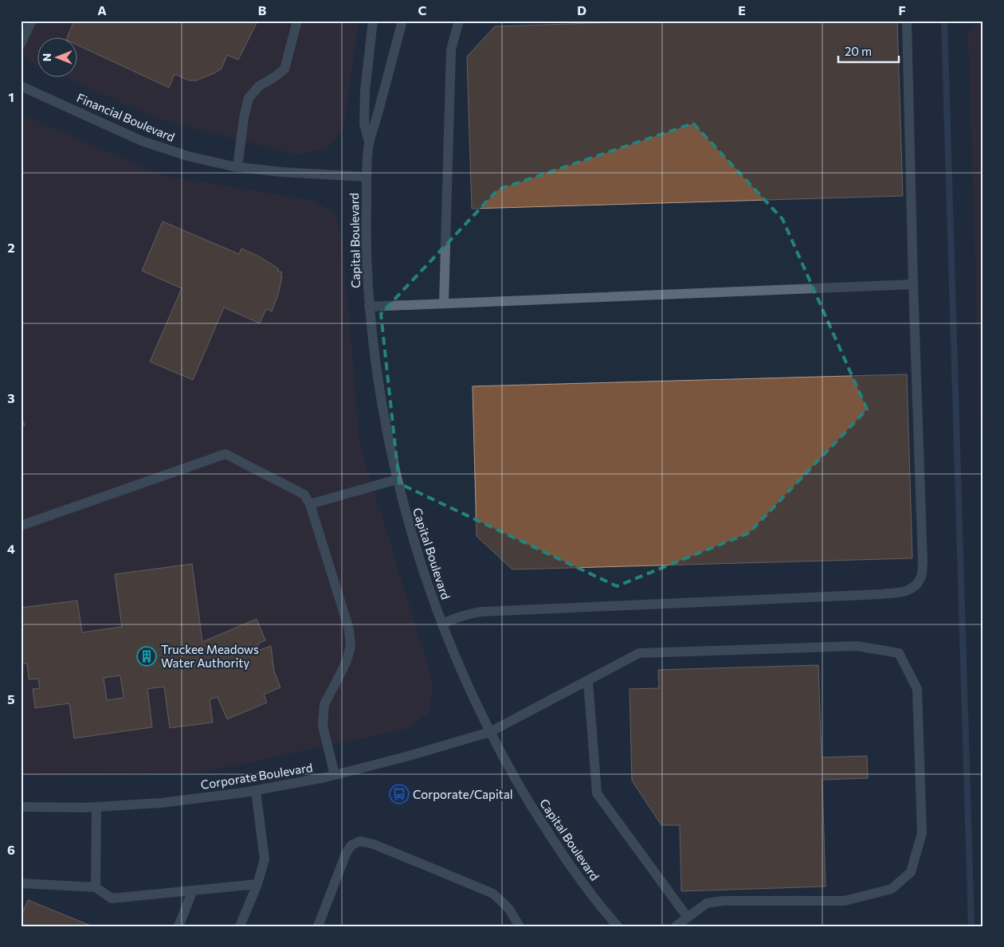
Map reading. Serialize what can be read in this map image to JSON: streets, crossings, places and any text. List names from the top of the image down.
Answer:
{
  "streets": {
    "street": ["Financial Boulevard", "Capital Boulevard", "Corporate Boulevard"]
  },
  "crossings": [
    ["Financial Boulevard", "Capital Boulevard"],
    ["Capital Boulevard", "Corporate Boulevard"]
  ],
  "places": {
    "building": ["Truckee Meadows Water Authority"],
    "bus stop": ["Corporate/Capital"]
  },
  "scale_bar": "20 m",
  "north": "left",
  "grid": {
    "columns": [
      "A",
      "B",
      "C",
      "D",
      "E",
      "F"
    ],
    "rows": [
      "1",
      "2",
      "3",
      "4",
      "5",
      "6"
    ]
  }
}
